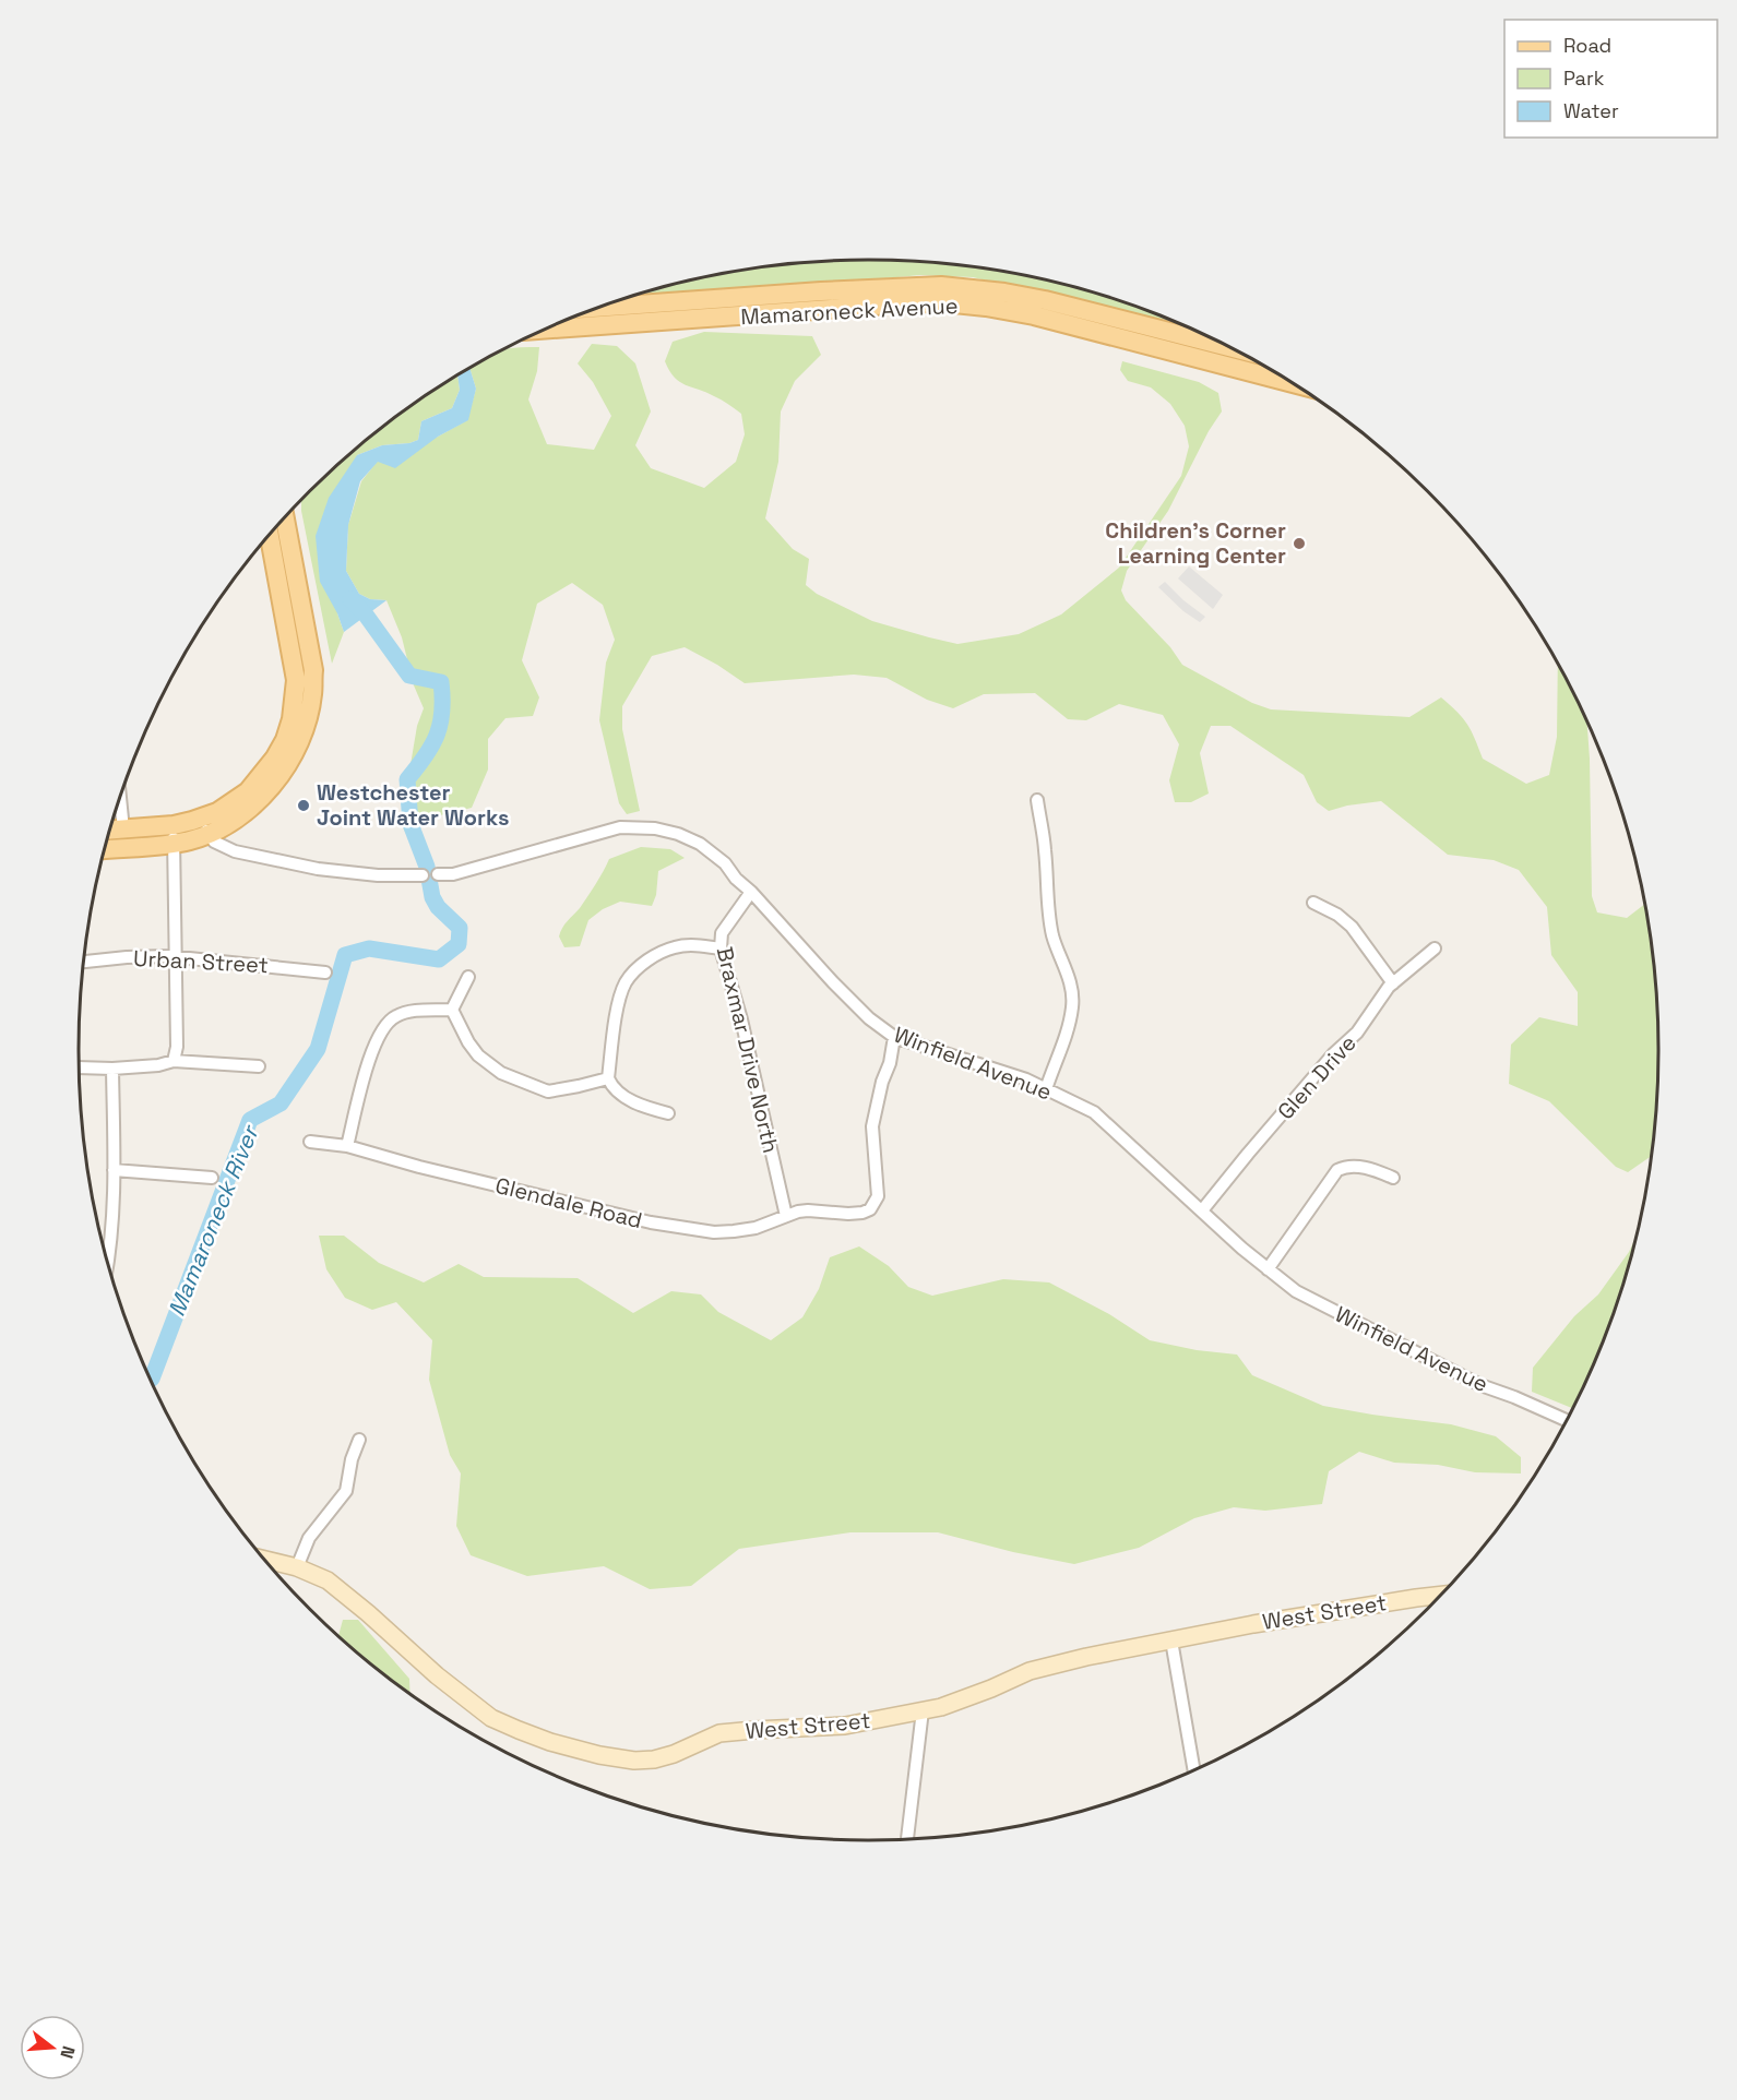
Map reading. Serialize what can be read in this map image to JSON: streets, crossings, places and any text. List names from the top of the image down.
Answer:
{
  "streets": {
    "main road": ["Mamaroneck Avenue"],
    "street": [
      "Urban Street",
      "Braxmar Drive North",
      "Winfield Avenue",
      "Glen Drive",
      "Glendale Road",
      "West Street"
    ]
  },
  "crossings": [
    ["Braxmar Drive North", "Winfield Avenue"],
    ["Braxmar Drive North", "Glendale Road"],
    ["Winfield Avenue", "Glen Drive"],
    ["Winfield Avenue", "Glendale Road"]
  ],
  "water": ["Mamaroneck River"],
  "places": ["Children's Corner Learning Center", "Westchester Joint Water Works"],
  "legend": ["Road", "Park", "Water"],
  "north": "right"
}
